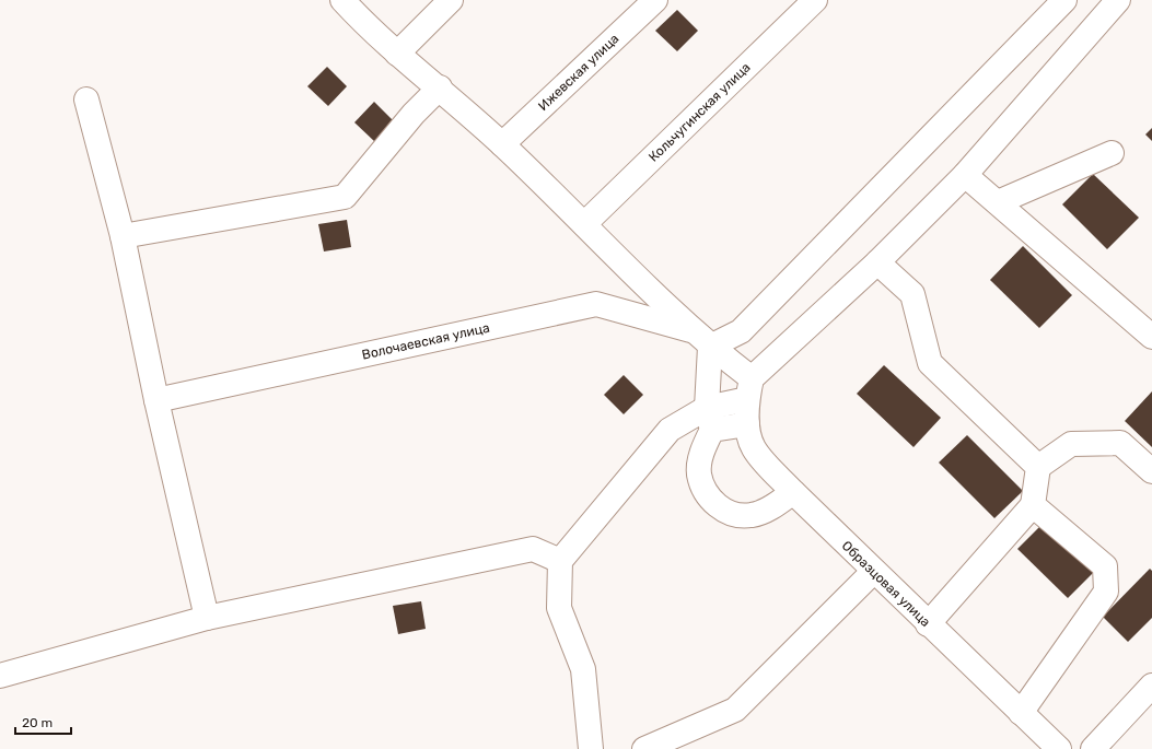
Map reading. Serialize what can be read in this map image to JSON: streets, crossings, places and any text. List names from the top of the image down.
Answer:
{
  "streets": {
    "street": [
      "Ижевская улица",
      "Кольчугинская улица",
      "Волочаевская улица",
      "Образцовая улица"
    ]
  },
  "scale_bar": "20 m"
}
